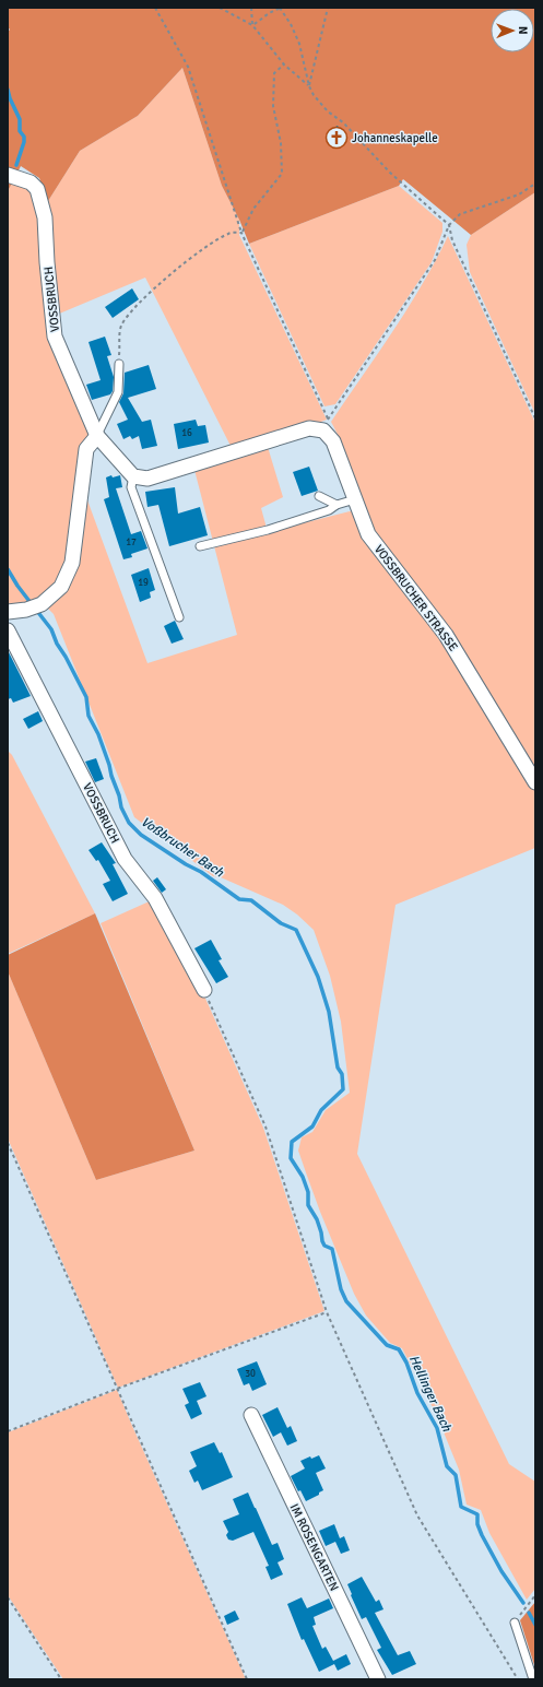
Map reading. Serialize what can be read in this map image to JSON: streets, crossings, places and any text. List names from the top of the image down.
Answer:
{
  "streets": {
    "street": ["VOSSBRUCH", "VOSSBRUCHER STRASSE", "IM ROSENGARTEN"]
  },
  "water": ["Voßbrucher Bach", "Hellinger Bach"],
  "places": {
    "church": ["Johanneskapelle"]
  },
  "house_numbers": [
    "16",
    "17",
    "19",
    "30"
  ],
  "north": "right"
}
